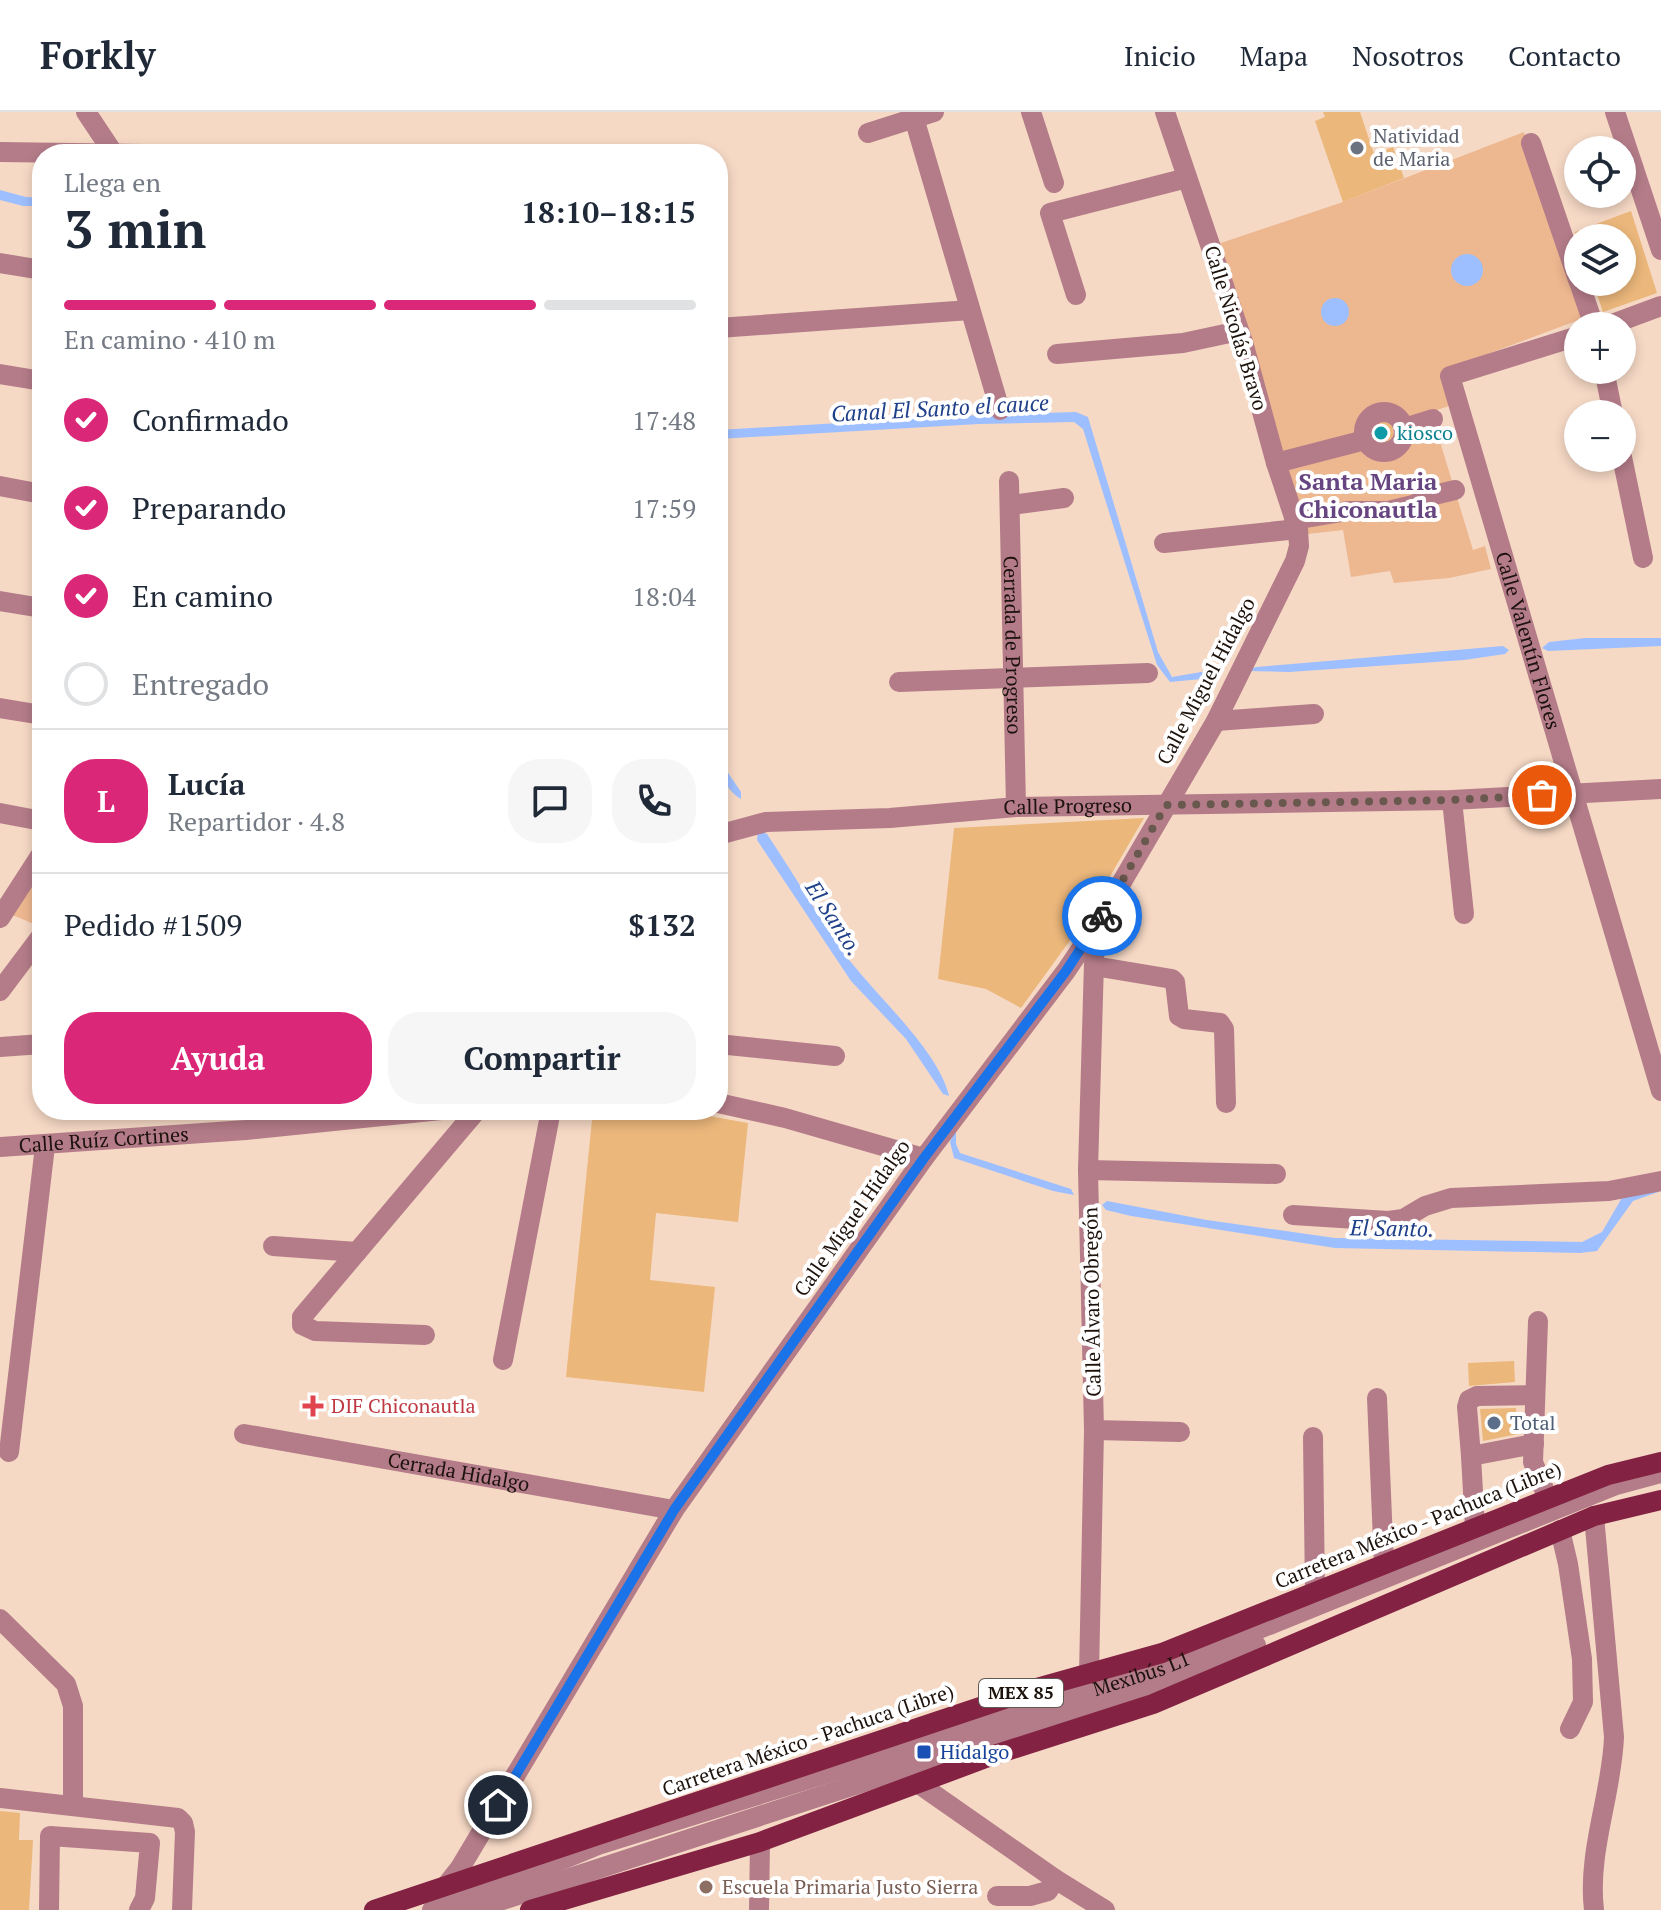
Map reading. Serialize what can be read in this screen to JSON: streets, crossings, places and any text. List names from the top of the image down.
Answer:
{
  "streets": {
    "main road": ["Calle Miguel Hidalgo", "Carretera México - Pachuca (Libre)", "MEX 85"],
    "street": [
      "Calle Nicolás Bravo",
      "Calle Valentín Flores",
      "Cerrada de Progreso",
      "Calle Progreso",
      "Calle Ruíz Cortines",
      "Calle Álvaro Obregón",
      "Cerrada Hidalgo",
      "Mexibús L1"
    ]
  },
  "crossings": [
    ["Calle Nicolás Bravo", "Calle Miguel Hidalgo"],
    ["Calle Valentín Flores", "Calle Progreso"],
    ["Cerrada de Progreso", "Calle Progreso"],
    ["Calle Miguel Hidalgo", "Calle Progreso"],
    ["Calle Miguel Hidalgo", "Calle Álvaro Obregón"],
    ["Calle Miguel Hidalgo", "Cerrada Hidalgo"],
    ["Calle Miguel Hidalgo", "Carretera México - Pachuca (Libre)"],
    ["Calle Miguel Hidalgo", "Mexibús L1"],
    ["Calle Álvaro Obregón", "Carretera México - Pachuca (Libre)"]
  ],
  "districts": ["Santa Maria Chiconautla"],
  "water": ["Canal El Santo el cauce", "El Santo."],
  "places": {
    "other": [
      "Natividad de Maria",
      "kiosco",
      "Total",
      "Escuela Primaria Justo Sierra"
    ],
    "health": ["DIF Chiconautla"],
    "transit": ["Hidalgo"]
  },
  "page": {
    "header": "Forkly",
    "nav": [
      "Inicio",
      "Mapa",
      "Nosotros",
      "Contacto"
    ],
    "map_buttons": ["+", "−"],
    "heading": ["3 min", "Llega en", "18:10–18:15"],
    "panel": [
      "Lucía",
      "Repartidor · 4.8",
      "Pedido #1509",
      "$132"
    ],
    "bar": "En camino · 410 m",
    "list": [
      ["Confirmado", "17:48"],
      ["Preparando", "17:59"],
      ["En camino", "18:04"],
      "Entregado"
    ],
    "round": "L",
    "buttons": ["Ayuda", "Compartir"]
  }
}
